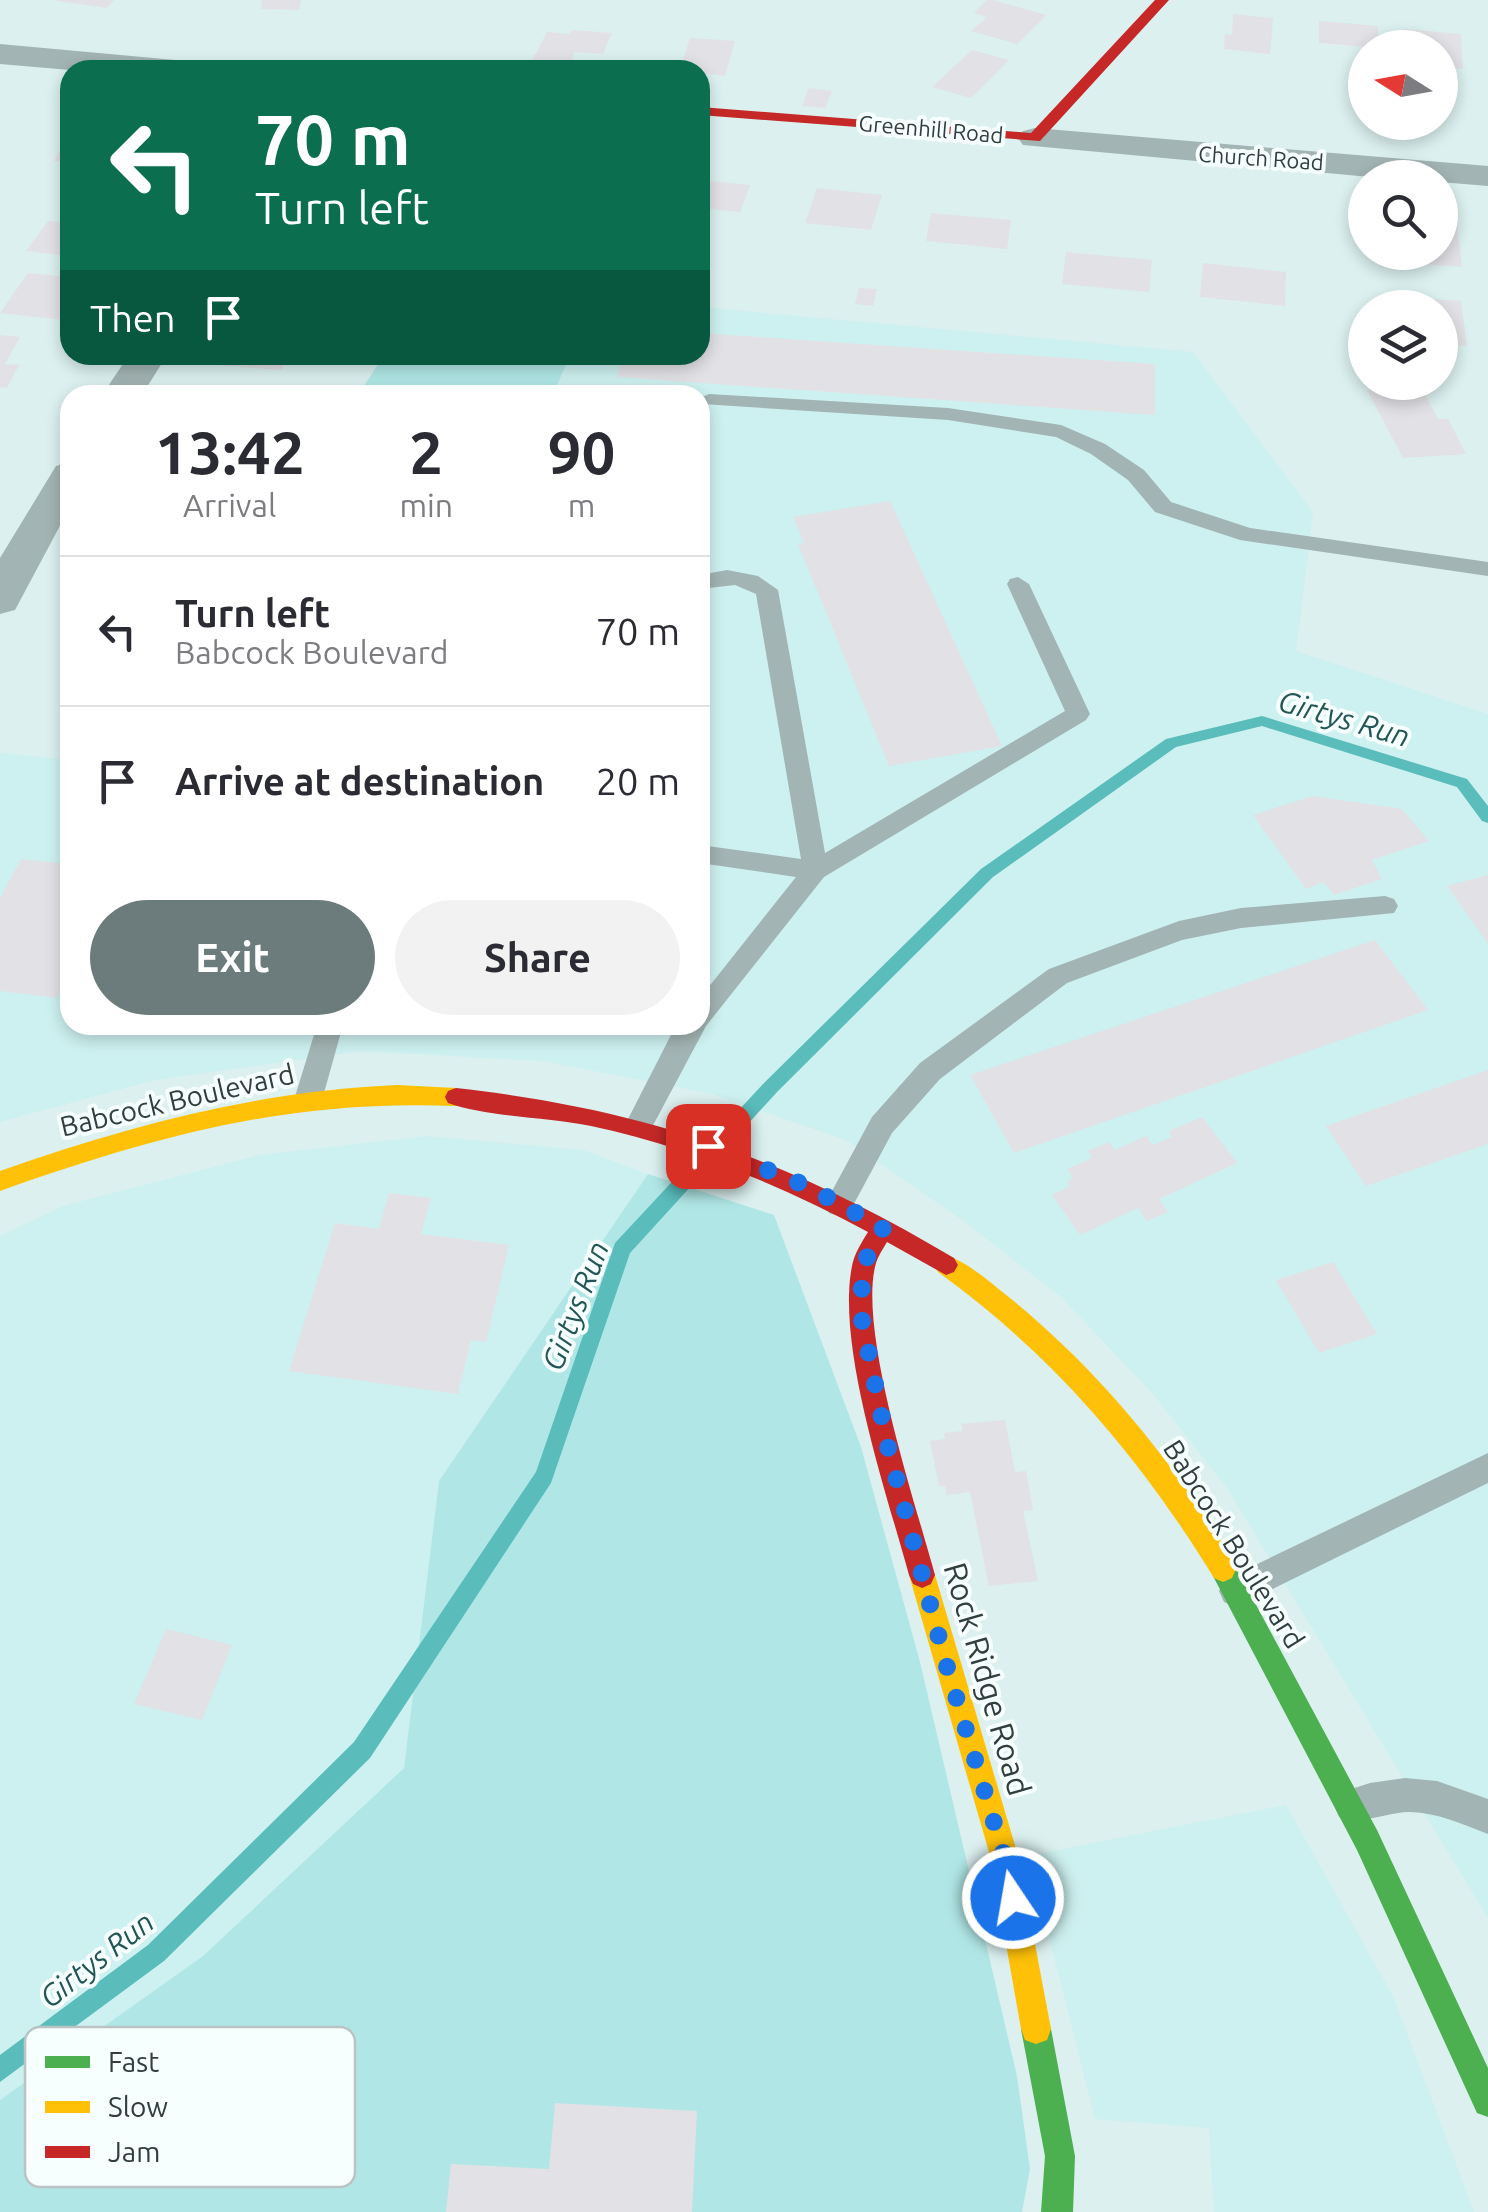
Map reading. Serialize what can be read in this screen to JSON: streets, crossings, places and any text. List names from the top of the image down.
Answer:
{
  "streets": {
    "main road": ["Greenhill Road", "Babcock Boulevard", "Rock Ridge Road"],
    "street": ["Church Road"]
  },
  "crossings": [
    ["Greenhill Road", "Church Road"],
    ["Babcock Boulevard", "Rock Ridge Road"]
  ],
  "water": ["Girtys Run"],
  "legend": ["Fast", "Slow", "Jam"],
  "north": "left",
  "page": {
    "turn": ["70 m", "Turn left"],
    "then": "Then",
    "eta": [
      "13:42",
      "Arrival",
      "2",
      "min",
      "90",
      "m"
    ],
    "list": [
      {
        "name": "Turn left",
        "note": "Babcock Boulevard",
        "value": "70 m"
      },
      {
        "name": "Arrive at destination",
        "value": "20 m"
      }
    ],
    "buttons": ["Exit", "Share"]
  }
}
